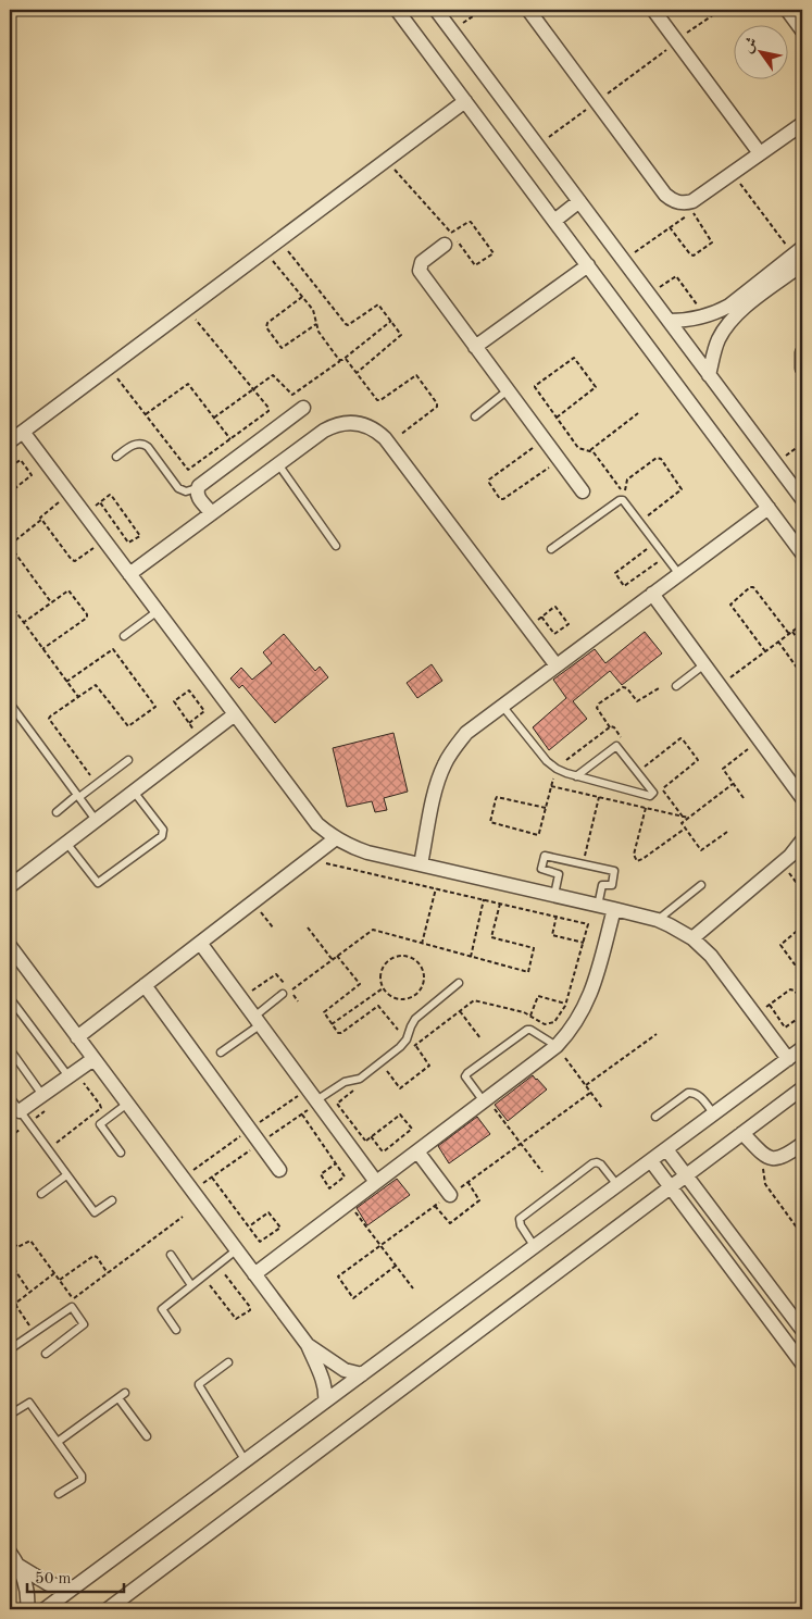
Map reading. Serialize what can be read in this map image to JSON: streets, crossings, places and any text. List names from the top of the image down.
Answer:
{
  "scale_bar": "50 m",
  "north": "top left"
}
